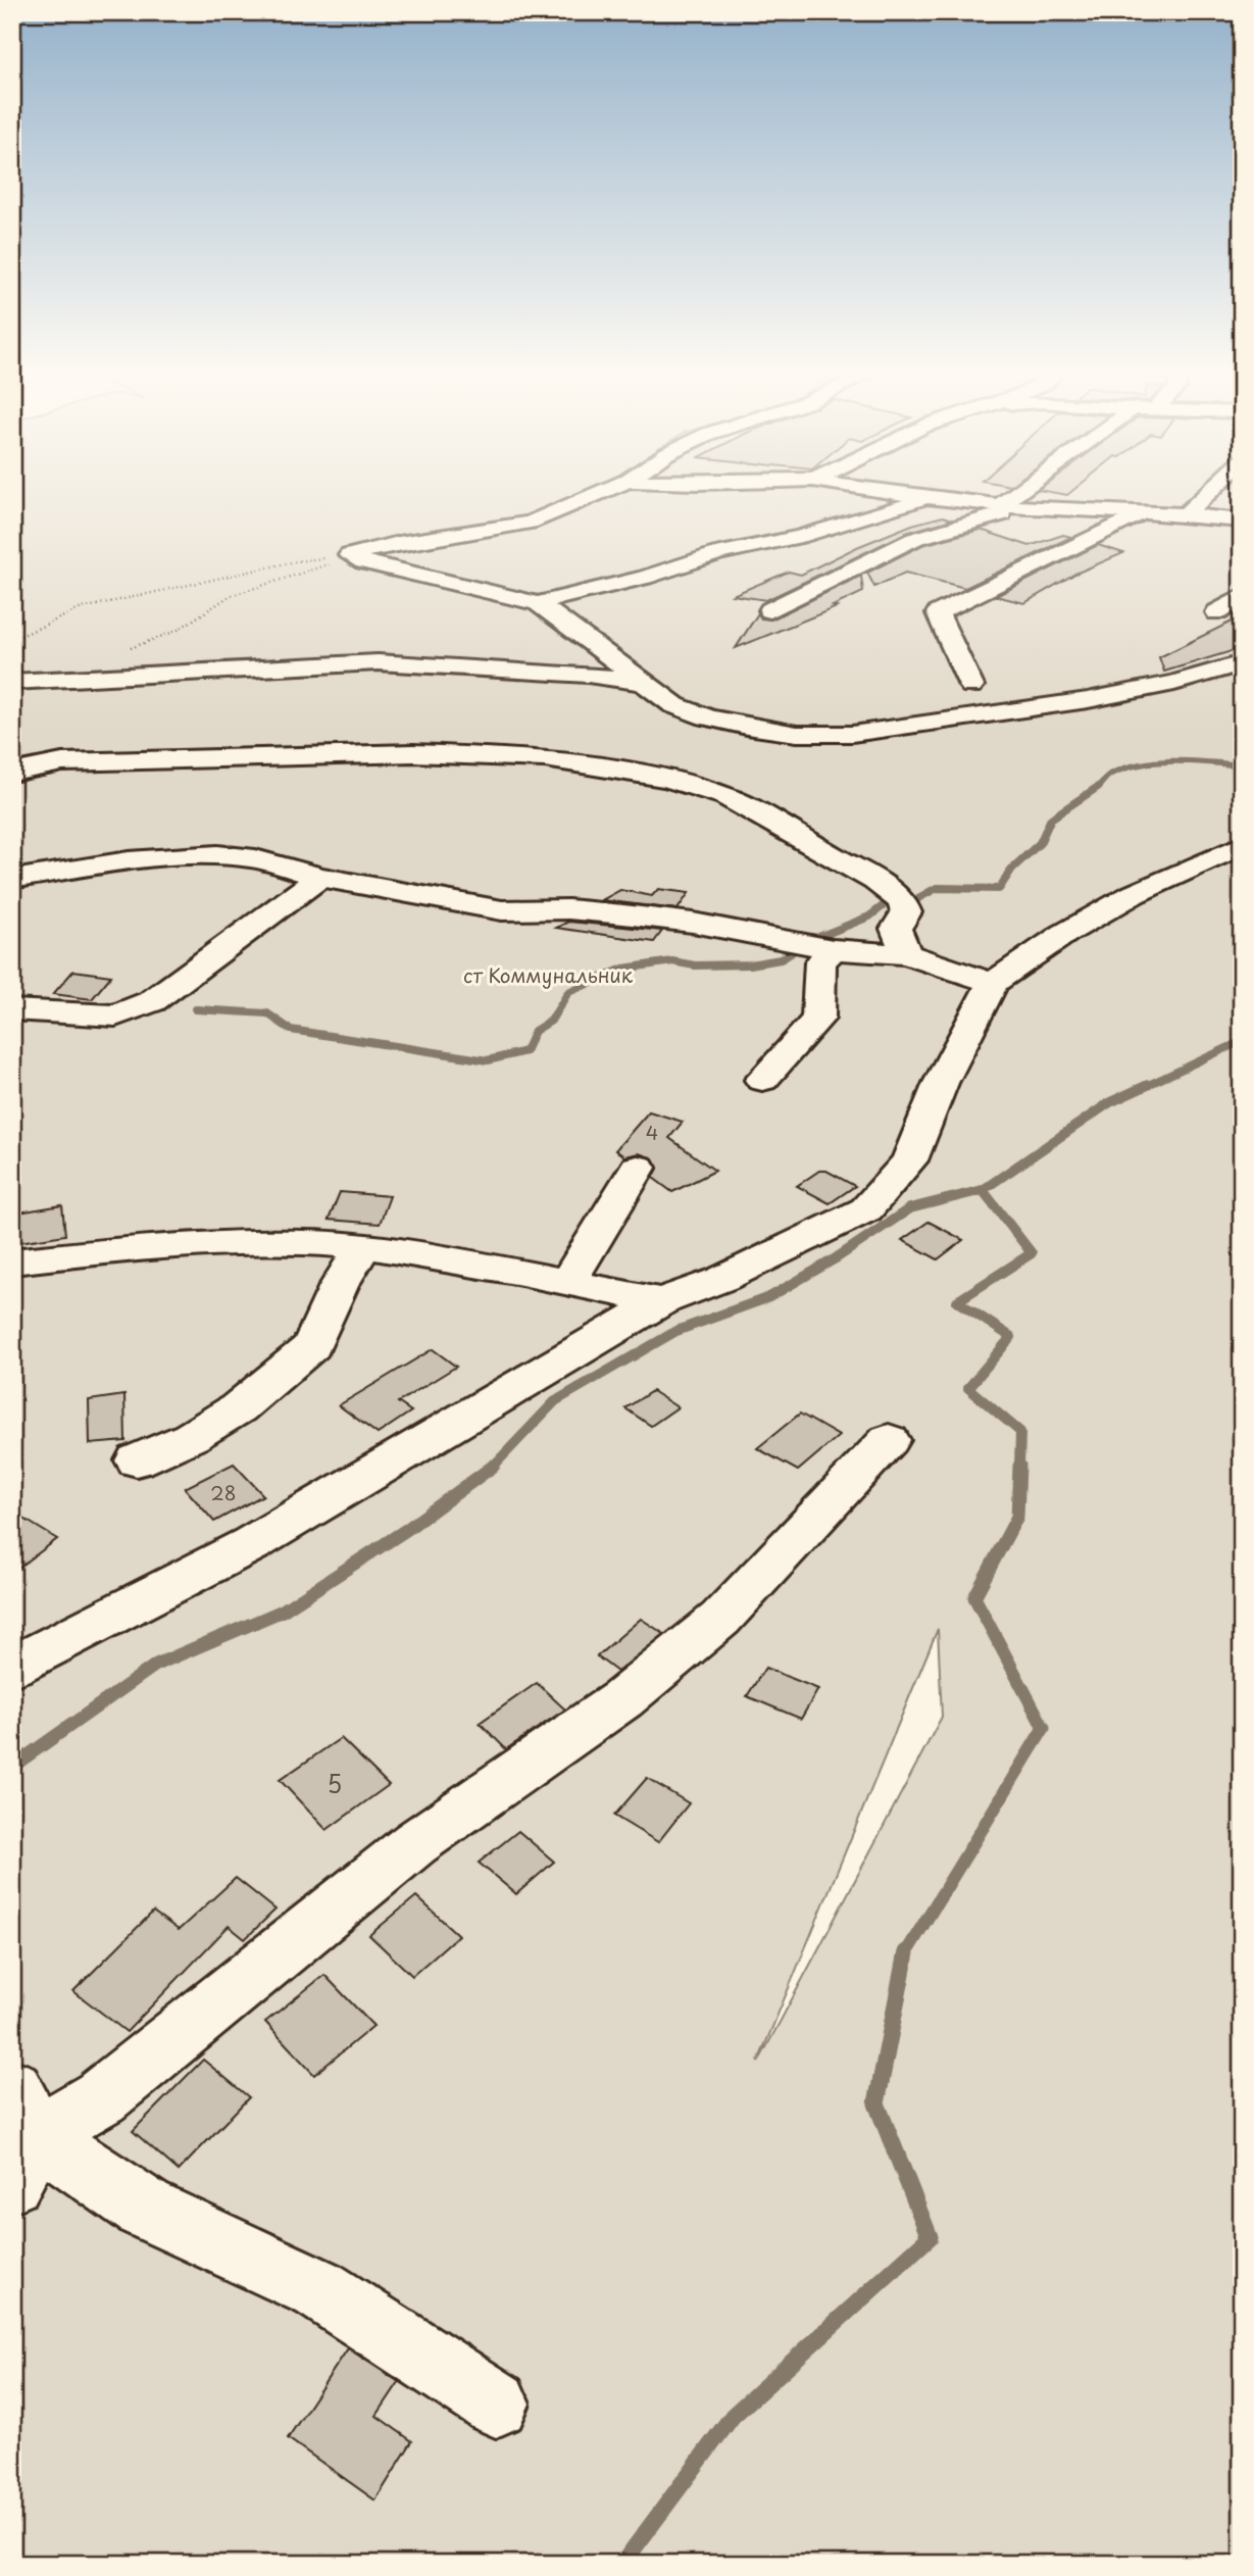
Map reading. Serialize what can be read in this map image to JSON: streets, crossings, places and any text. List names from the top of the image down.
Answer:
{
  "parks": ["ст Коммунальник"],
  "house_numbers": ["4", "28", "5"]
}
